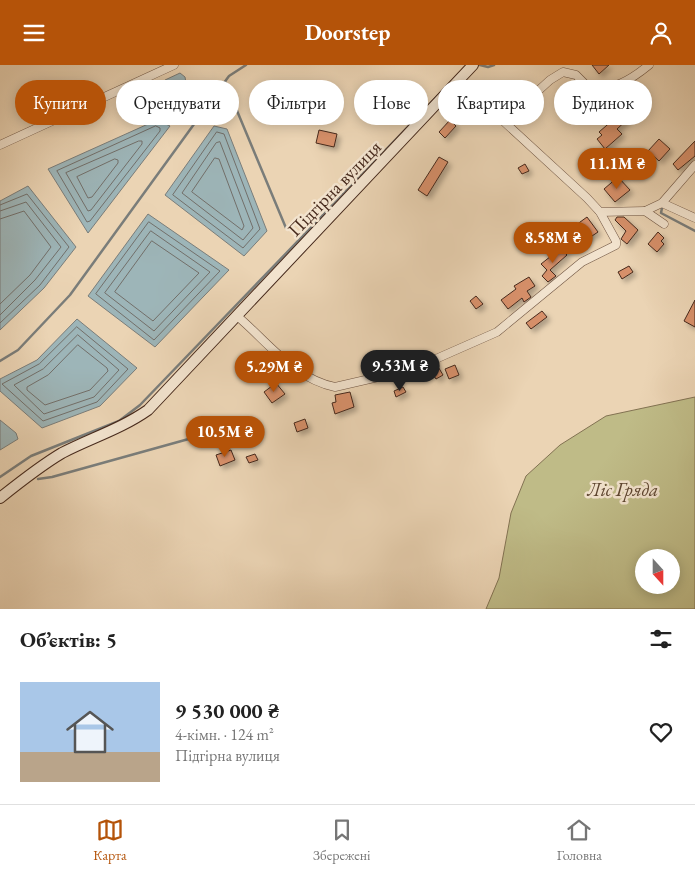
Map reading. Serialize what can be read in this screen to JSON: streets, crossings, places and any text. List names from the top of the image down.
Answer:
{
  "streets": {
    "street": ["Підгірна вулиця"]
  },
  "parks": ["Ліс Гряда"],
  "north": "bottom",
  "page": {
    "header": "Doorstep",
    "chip": [
      "Купити",
      "Орендувати",
      "Фільтри",
      "Нове",
      "Квартира",
      "Будинок"
    ],
    "price": [
      "11.1M ₴",
      "8.58M ₴",
      "9.53M ₴",
      "5.29M ₴",
      "10.5M ₴"
    ],
    "heading": "Об’єктів: 5",
    "list": [
      {
        "name": "9 530 000 ₴",
        "note": "4-кімн. · 124 m² · Підгірна вулиця"
      }
    ],
    "tabs": ["Карта", "Збережені", "Головна"]
  }
}
